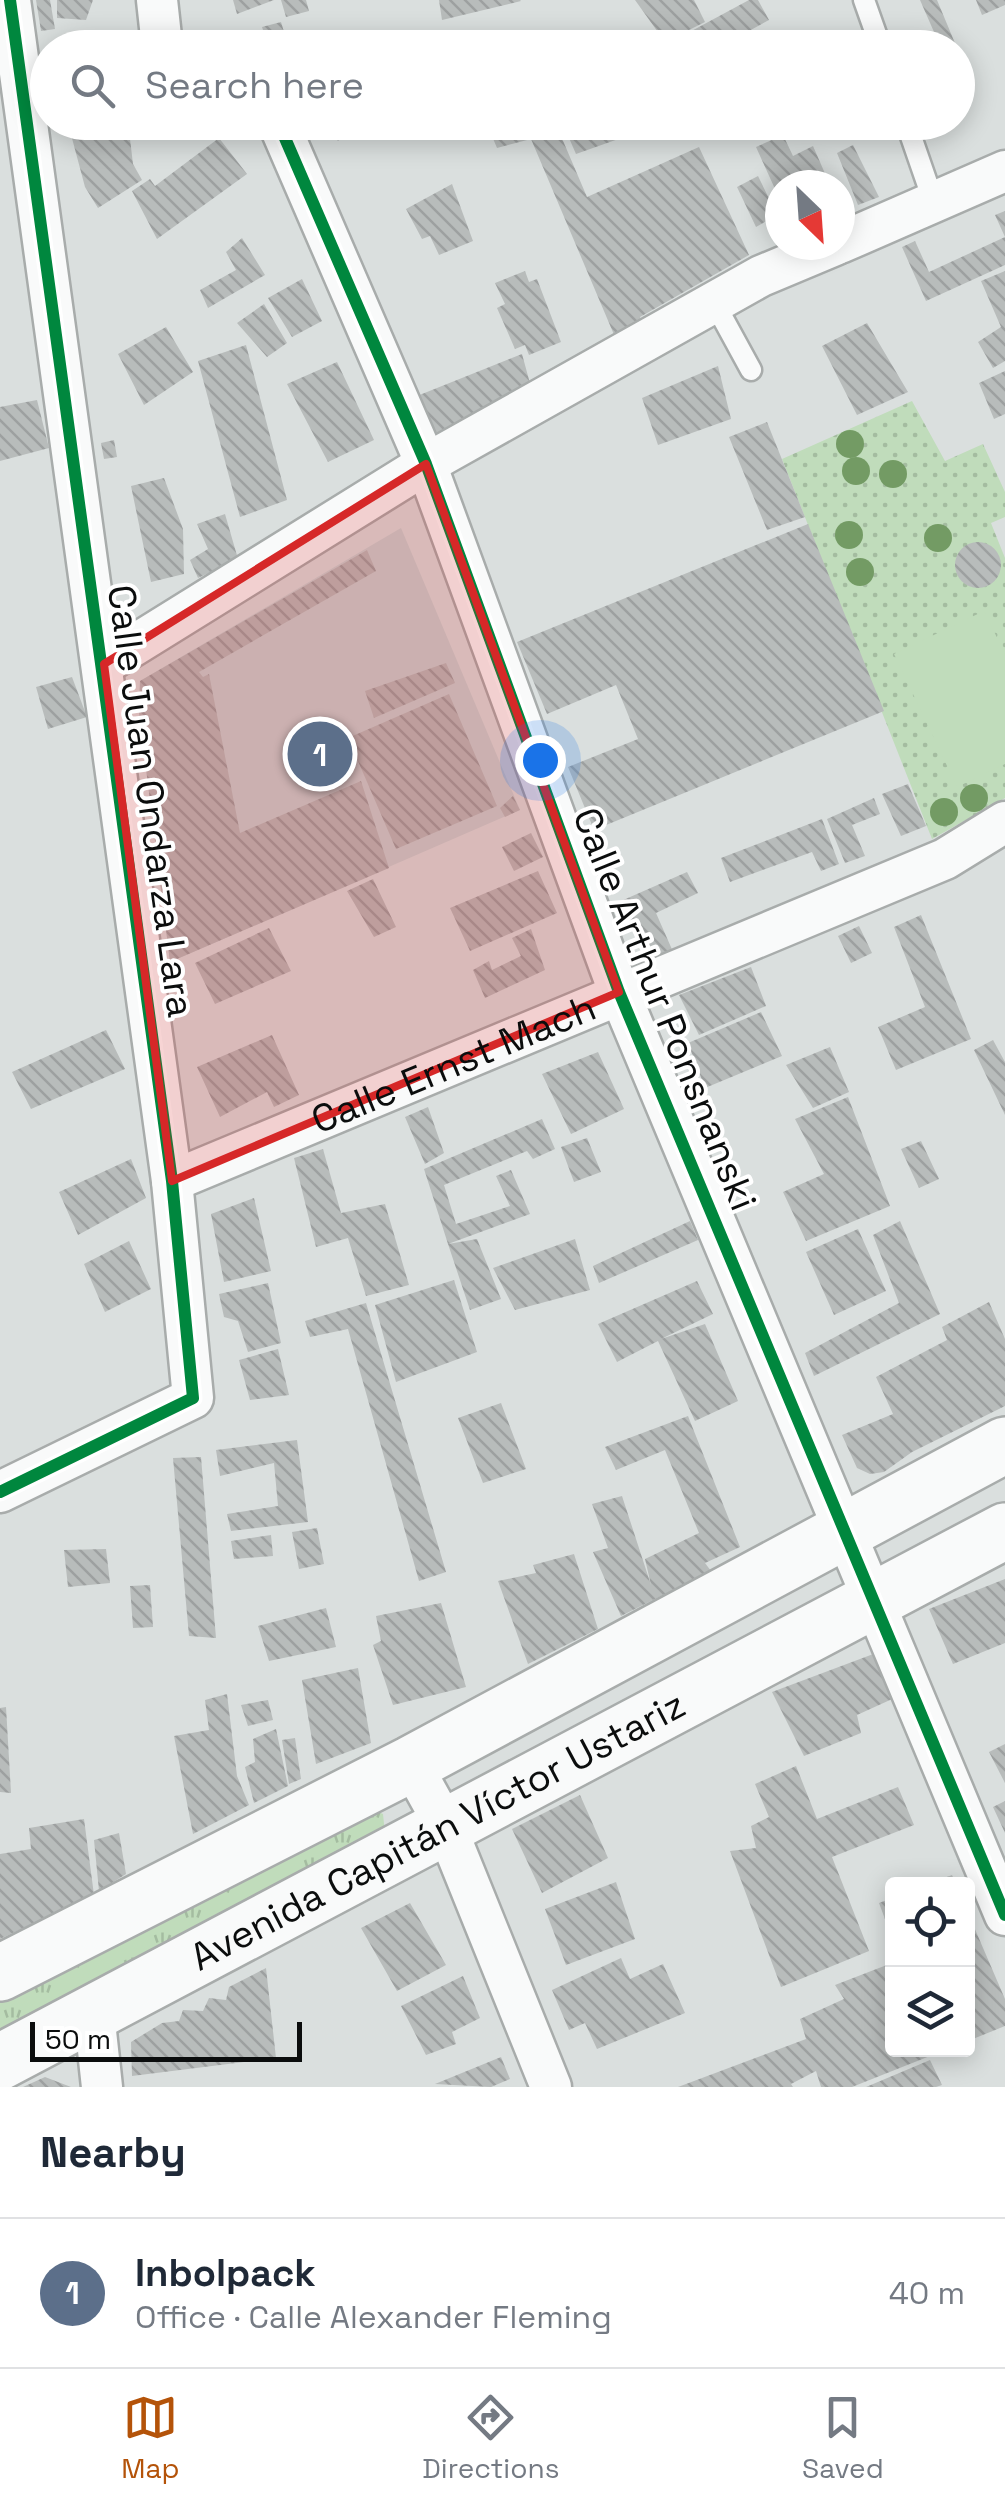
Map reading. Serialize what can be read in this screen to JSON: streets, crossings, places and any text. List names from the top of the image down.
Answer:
{
  "streets": {
    "main road": ["Avenida Capitán Víctor Ustariz"],
    "street": ["Calle Juan Ondarza Lara", "Calle Arthur Ponsnanski", "Calle Ernst Mach"]
  },
  "crossings": [
    ["Calle Juan Ondarza Lara", "Calle Ernst Mach"],
    ["Calle Arthur Ponsnanski", "Calle Ernst Mach"],
    ["Calle Arthur Ponsnanski", "Avenida Capitán Víctor Ustariz"]
  ],
  "scale_bar": "50 m",
  "north": "bottom right",
  "page": {
    "search": "Search here",
    "pins": "1",
    "scale": "50 m",
    "heading": "Nearby",
    "list": [
      {
        "mark": "1",
        "name": "Inbolpack",
        "note": "Office · Calle Alexander Fleming",
        "value": "40 m"
      }
    ],
    "nav": ["Map", "Directions", "Saved"]
  }
}
